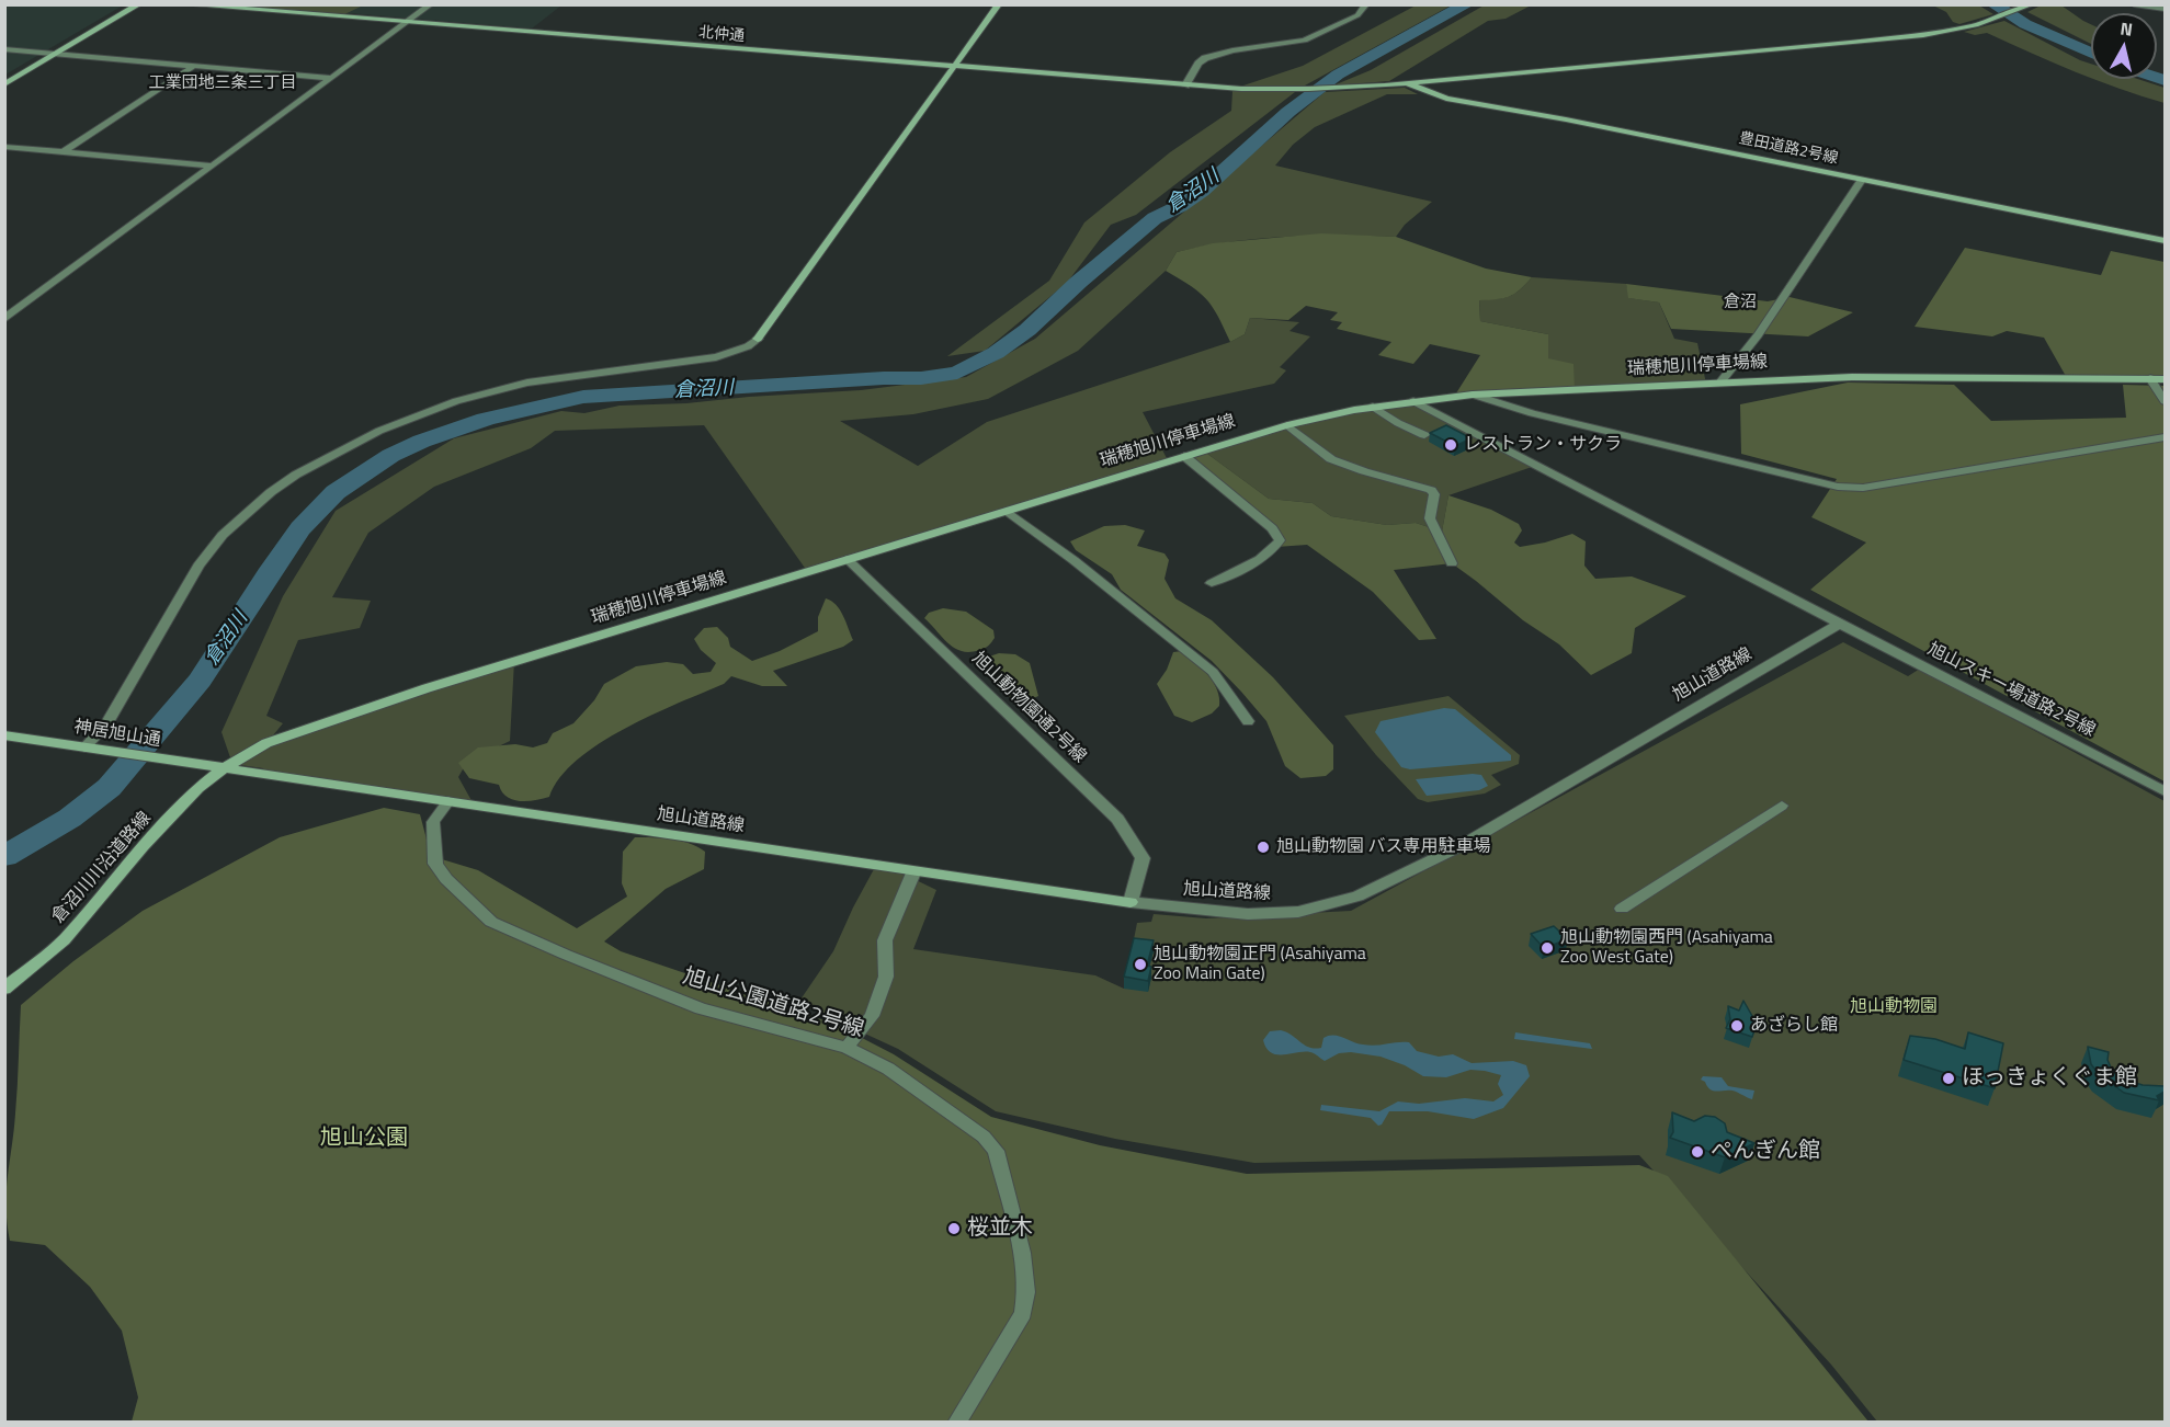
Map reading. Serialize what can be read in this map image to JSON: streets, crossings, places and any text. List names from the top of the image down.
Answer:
{
  "streets": {
    "street": [
      "北仲通",
      "豊田道路2号線",
      "瑞穂旭川停車場線",
      "旭山道路線",
      "旭山スキー場道路2号線",
      "旭山動物園通2号線",
      "神居旭山通",
      "倉沼川川沿道路線",
      "旭山公園道路2号線"
    ]
  },
  "crossings": [
    ["北仲通", "豊田道路2号線"],
    ["瑞穂旭川停車場線", "旭山道路線"],
    ["瑞穂旭川停車場線", "旭山動物園通2号線"],
    ["瑞穂旭川停車場線", "神居旭山通"],
    ["瑞穂旭川停車場線", "倉沼川川沿道路線"],
    ["旭山道路線", "旭山スキー場道路2号線"],
    ["旭山道路線", "旭山動物園通2号線"],
    ["旭山道路線", "神居旭山通"],
    ["旭山道路線", "倉沼川川沿道路線"],
    ["旭山道路線", "旭山公園道路2号線"],
    ["神居旭山通", "倉沼川川沿道路線"]
  ],
  "districts": ["工業団地三条三丁目", "倉沼"],
  "water": ["倉沼川"],
  "parks": ["旭山動物園", "旭山公園"],
  "places": [
    "レストラン・サクラ",
    "旭山動物園 バス専用駐車場",
    "旭山動物園西門 (Asahiyama Zoo West Gate)",
    "旭山動物園正門 (Asahiyama Zoo Main Gate)",
    "あざらし館",
    "ほっきょくぐま館",
    "ぺんぎん館",
    "桜並木"
  ],
  "north": "top"
}
